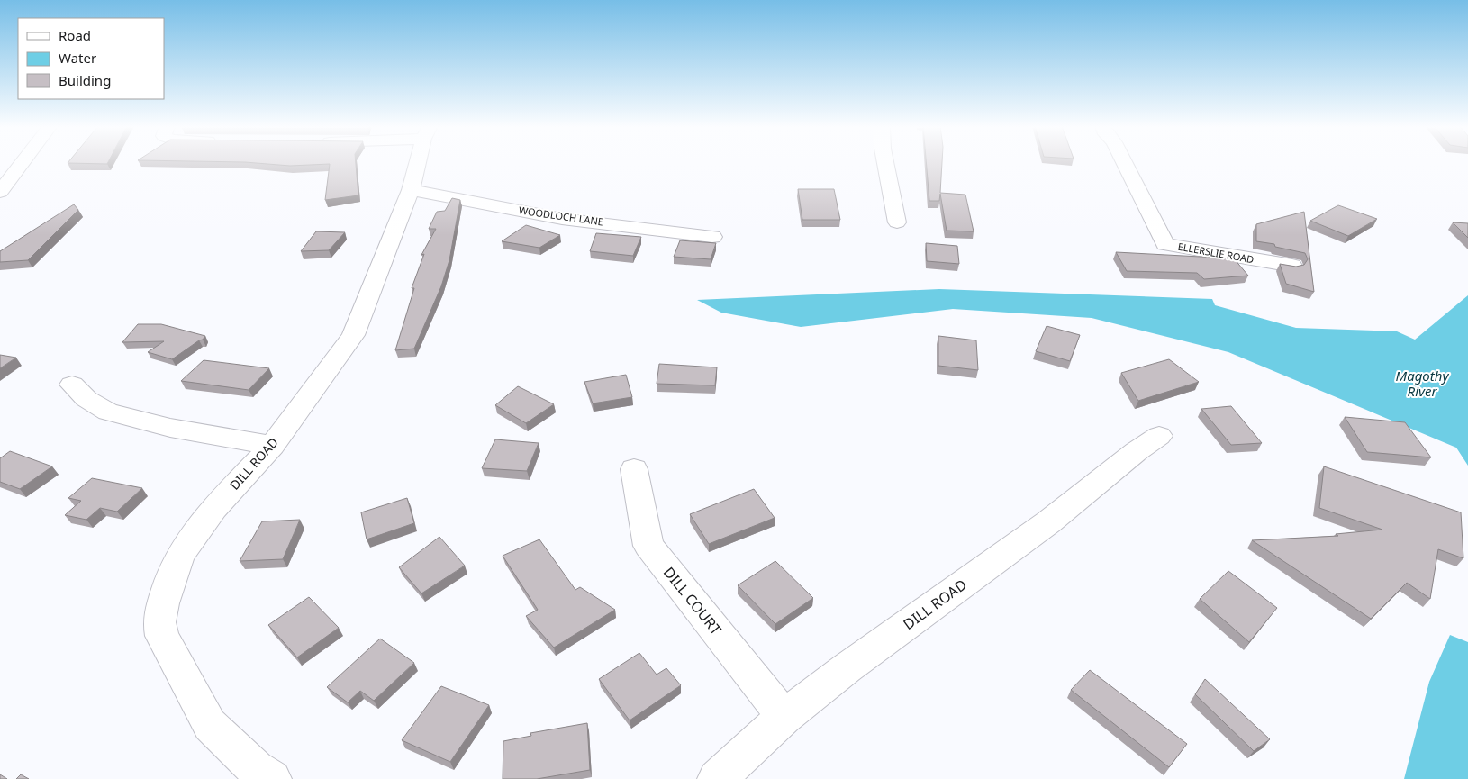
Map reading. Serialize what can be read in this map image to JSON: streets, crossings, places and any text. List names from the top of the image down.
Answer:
{
  "streets": {
    "street": [
      "WOODLOCH LANE",
      "ELLERSLIE ROAD",
      "DILL ROAD",
      "DILL COURT"
    ]
  },
  "crossings": [
    ["WOODLOCH LANE", "DILL ROAD"],
    ["DILL ROAD", "DILL COURT"]
  ],
  "water": ["Magothy River"],
  "legend": ["Road", "Water", "Building"]
}
